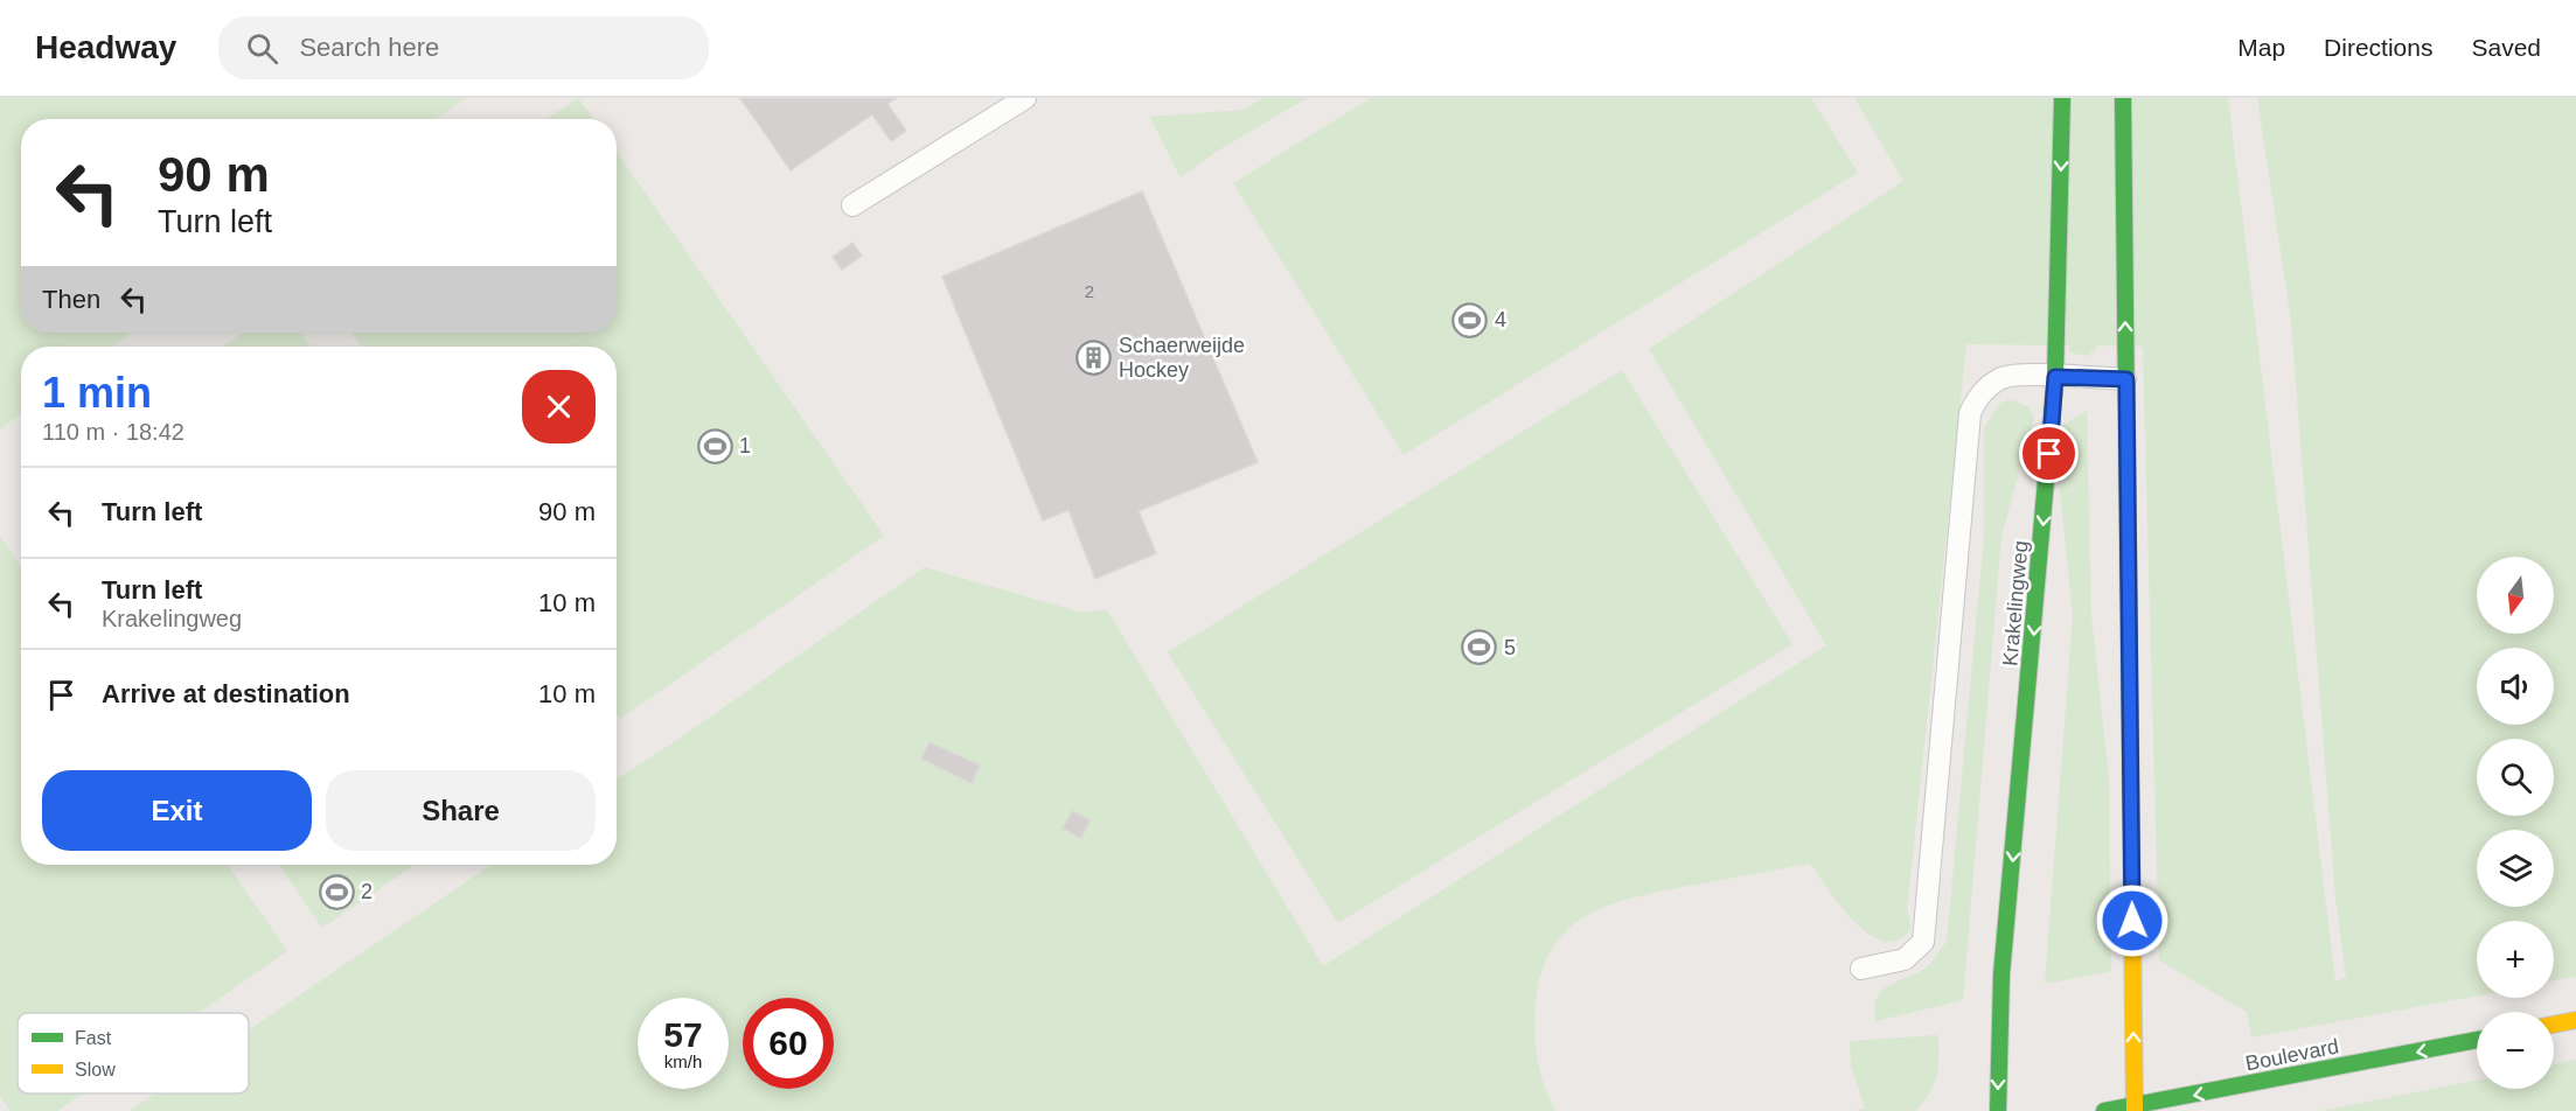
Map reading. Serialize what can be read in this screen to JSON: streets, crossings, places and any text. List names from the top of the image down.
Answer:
{
  "streets": {
    "main road": ["Krakelingweg", "Boulevard"]
  },
  "one_way": ["Boulevard"],
  "places": {
    "sports": [
      "4",
      "1",
      "5",
      "2"
    ],
    "building": ["Schaerweijde Hockey"]
  },
  "house_numbers": ["2"],
  "legend": ["Fast", "Slow"],
  "north": "bottom",
  "page": {
    "header": "Headway",
    "search": "Search here",
    "nav": ["Map", "Directions", "Saved"],
    "turn": ["90 m", "Turn left"],
    "then": "Then",
    "heading": ["1 min", "110 m · 18:42"],
    "list": [
      {
        "name": "Turn left",
        "value": "90 m"
      },
      {
        "name": "Turn left",
        "note": "Krakelingweg",
        "value": "10 m"
      },
      {
        "name": "Arrive at destination",
        "value": "10 m"
      }
    ],
    "map_buttons": ["+", "−"],
    "buttons": ["Exit", "Share"],
    "speed": "57 km/h",
    "limit": "60"
  }
}
